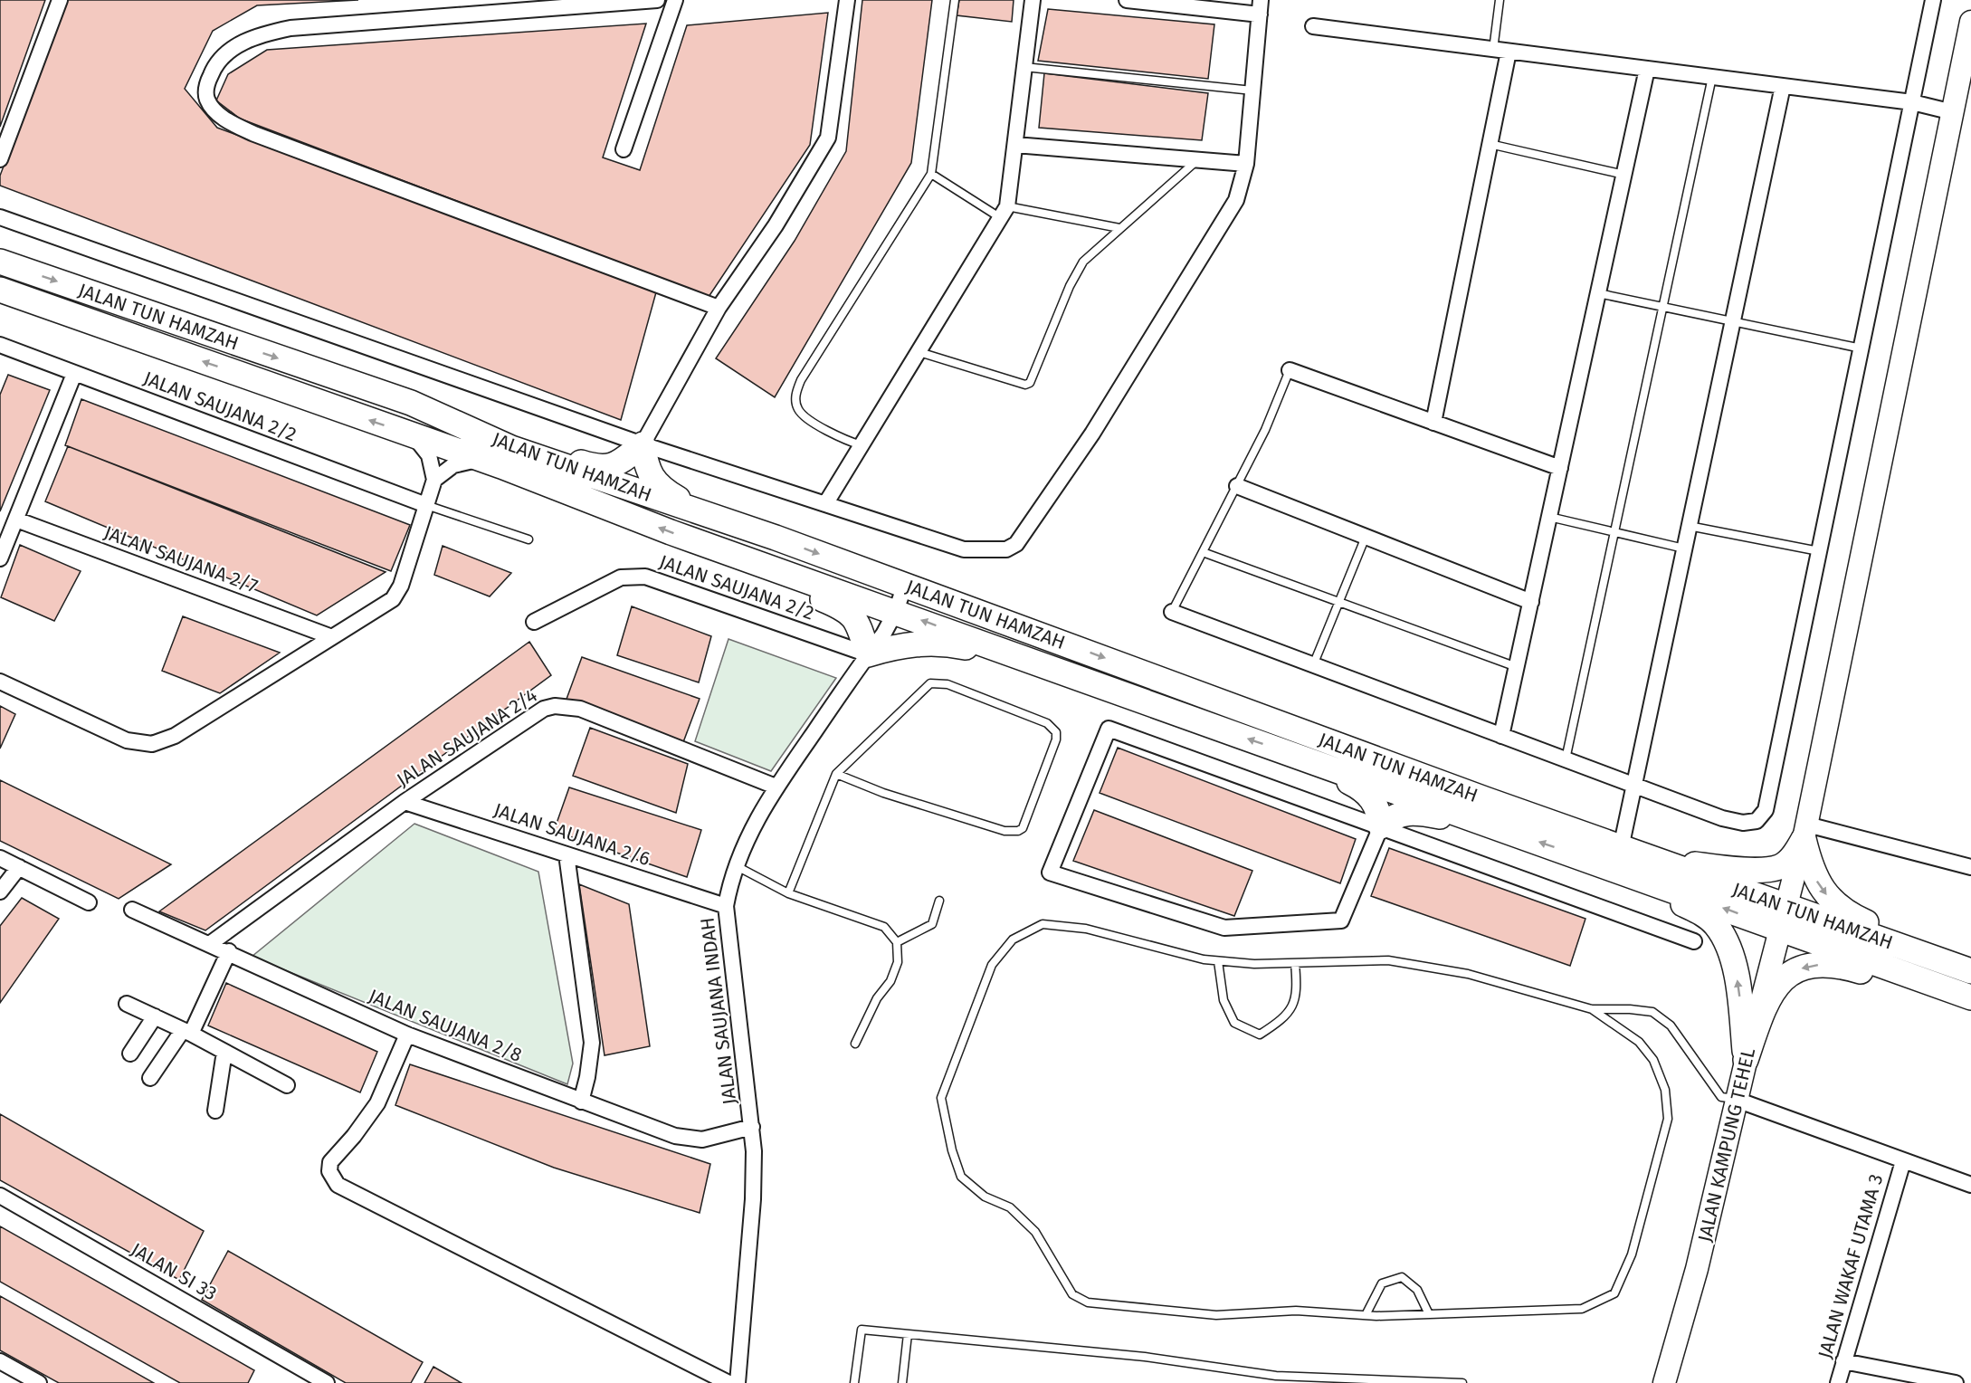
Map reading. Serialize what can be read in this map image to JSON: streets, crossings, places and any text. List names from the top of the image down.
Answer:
{
  "streets": {
    "main road": ["JALAN TUN HAMZAH"],
    "street": [
      "JALAN SAUJANA 2/2",
      "JALAN SAUJANA 2/7",
      "JALAN SAUJANA 2/4",
      "JALAN SAUJANA 2/6",
      "JALAN SAUJANA INDAH",
      "JALAN SAUJANA 2/8",
      "JALAN KAMPUNG TEHEL",
      "JALAN WAKAF UTAMA 3",
      "JALAN SI 33"
    ]
  },
  "crossings": [
    ["JALAN TUN HAMZAH", "JALAN SAUJANA INDAH"],
    ["JALAN TUN HAMZAH", "JALAN KAMPUNG TEHEL"],
    ["JALAN SAUJANA 2/2", "JALAN SAUJANA INDAH"],
    ["JALAN SAUJANA 2/4", "JALAN SAUJANA 2/6"],
    ["JALAN SAUJANA 2/4", "JALAN SAUJANA INDAH"],
    ["JALAN SAUJANA 2/4", "JALAN SAUJANA 2/8"],
    ["JALAN SAUJANA 2/6", "JALAN SAUJANA INDAH"],
    ["JALAN SAUJANA INDAH", "JALAN SAUJANA 2/8"]
  ]
}
